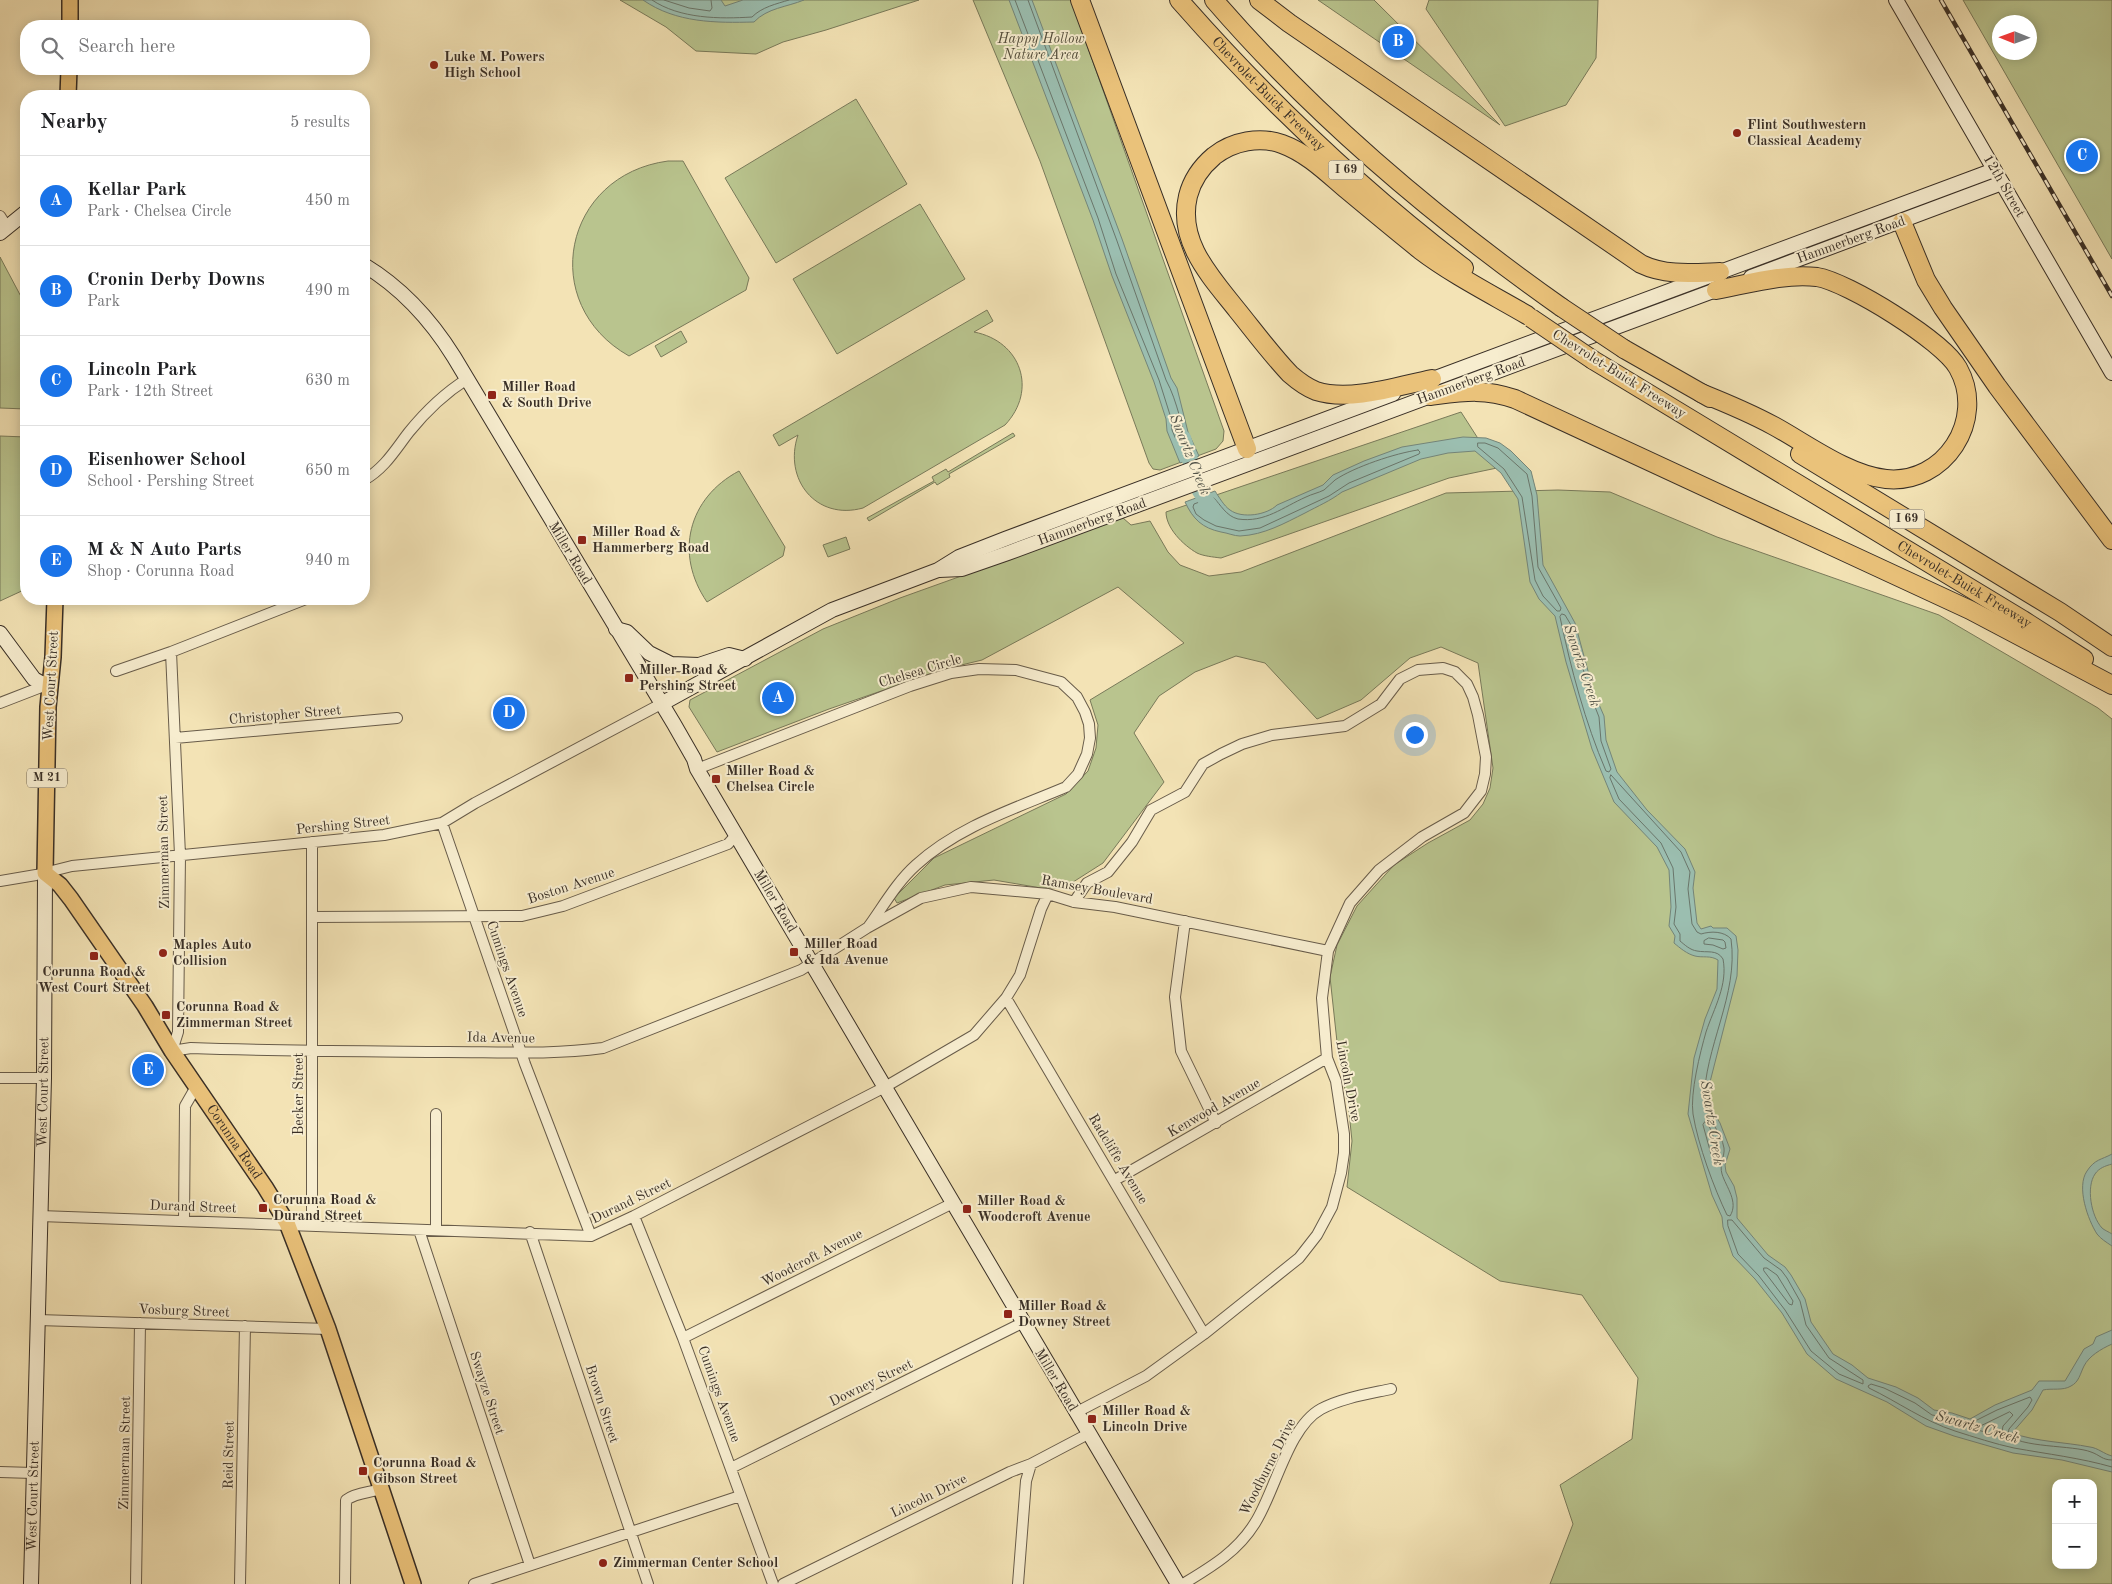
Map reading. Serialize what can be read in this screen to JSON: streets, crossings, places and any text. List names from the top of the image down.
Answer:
{
  "streets": {
    "highway": ["Chevrolet-Buick Freeway", "I 69"],
    "main road": ["West Court Street", "M 21", "Corunna Road"],
    "street": [
      "12th Street",
      "Hammerberg Road",
      "Miller Road",
      "Chelsea Circle",
      "Christopher Street",
      "Pershing Street",
      "Zimmerman Street",
      "Boston Avenue",
      "Ramsey Boulevard",
      "Cumings Avenue",
      "Ida Avenue",
      "Lincoln Drive",
      "Becker Street",
      "Kenwood Avenue",
      "Radcliffe Avenue",
      "Durand Street",
      "Woodcroft Avenue",
      "Vosburg Street",
      "Downey Street",
      "Swayze Street",
      "Brown Street",
      "Reid Street",
      "Woodburne Drive"
    ]
  },
  "crossings": [
    ["12th Street", "Hammerberg Road"],
    ["Hammerberg Road", "Miller Road"],
    ["Hammerberg Road", "Pershing Street"],
    ["Miller Road", "Chelsea Circle"],
    ["Miller Road", "Pershing Street"],
    ["Miller Road", "Boston Avenue"],
    ["Miller Road", "Ramsey Boulevard"],
    ["Miller Road", "Ida Avenue"],
    ["Miller Road", "Lincoln Drive"],
    ["Miller Road", "Durand Street"],
    ["Miller Road", "Woodcroft Avenue"],
    ["Miller Road", "Downey Street"],
    ["Chelsea Circle", "Ramsey Boulevard"],
    ["West Court Street", "Pershing Street"],
    ["West Court Street", "Corunna Road"],
    ["West Court Street", "Durand Street"],
    ["West Court Street", "Vosburg Street"],
    ["Christopher Street", "Zimmerman Street"],
    ["Pershing Street", "Zimmerman Street"],
    ["Pershing Street", "Cumings Avenue"],
    ["Pershing Street", "Becker Street"],
    ["Pershing Street", "Corunna Road"],
    ["Zimmerman Street", "Ida Avenue"],
    ["Zimmerman Street", "Corunna Road"],
    ["Zimmerman Street", "Vosburg Street"],
    ["Boston Avenue", "Cumings Avenue"],
    ["Boston Avenue", "Becker Street"],
    ["Ramsey Boulevard", "Ida Avenue"],
    ["Ramsey Boulevard", "Lincoln Drive"],
    ["Ramsey Boulevard", "Durand Street"],
    ["Cumings Avenue", "Ida Avenue"],
    ["Cumings Avenue", "Durand Street"],
    ["Cumings Avenue", "Woodcroft Avenue"],
    ["Cumings Avenue", "Downey Street"],
    ["Ida Avenue", "Becker Street"],
    ["Ida Avenue", "Corunna Road"],
    ["Lincoln Drive", "Kenwood Avenue"],
    ["Lincoln Drive", "Radcliffe Avenue"],
    ["Becker Street", "Durand Street"],
    ["Kenwood Avenue", "Radcliffe Avenue"],
    ["Corunna Road", "Durand Street"],
    ["Corunna Road", "Vosburg Street"],
    ["Radcliffe Avenue", "Durand Street"],
    ["Durand Street", "Swayze Street"],
    ["Durand Street", "Brown Street"],
    ["Vosburg Street", "Reid Street"]
  ],
  "water": ["Swartz Creek"],
  "parks": ["Happy Hollow Nature Area"],
  "places": {
    "other": [
      "Luke M. Powers High School",
      "Flint Southwestern Classical Academy",
      "Maples Auto Collision",
      "Zimmerman Center School"
    ],
    "transit": [
      "Miller Road & South Drive",
      "Miller Road & Hammerberg Road",
      "Miller Road & Pershing Street",
      "Miller Road & Chelsea Circle",
      "Miller Road & Ida Avenue",
      "Corunna Road & West Court Street",
      "Corunna Road & Zimmerman Street",
      "Corunna Road & Durand Street",
      "Miller Road & Woodcroft Avenue",
      "Miller Road & Downey Street",
      "Miller Road & Lincoln Drive",
      "Corunna Road & Gibson Street"
    ]
  },
  "north": "left",
  "page": {
    "search": "Search here",
    "pins": [
      "B",
      "C",
      "A",
      "D",
      "E"
    ],
    "heading": ["Nearby", "5 results"],
    "list": [
      {
        "mark": "A",
        "name": "Kellar Park",
        "note": "Park · Chelsea Circle",
        "value": "450 m"
      },
      {
        "mark": "B",
        "name": "Cronin Derby Downs",
        "note": "Park",
        "value": "490 m"
      },
      {
        "mark": "C",
        "name": "Lincoln Park",
        "note": "Park · 12th Street",
        "value": "630 m"
      },
      {
        "mark": "D",
        "name": "Eisenhower School",
        "note": "School · Pershing Street",
        "value": "650 m"
      },
      {
        "mark": "E",
        "name": "M & N Auto Parts",
        "note": "Shop · Corunna Road",
        "value": "940 m"
      }
    ],
    "map_buttons": ["+", "−"]
  }
}
